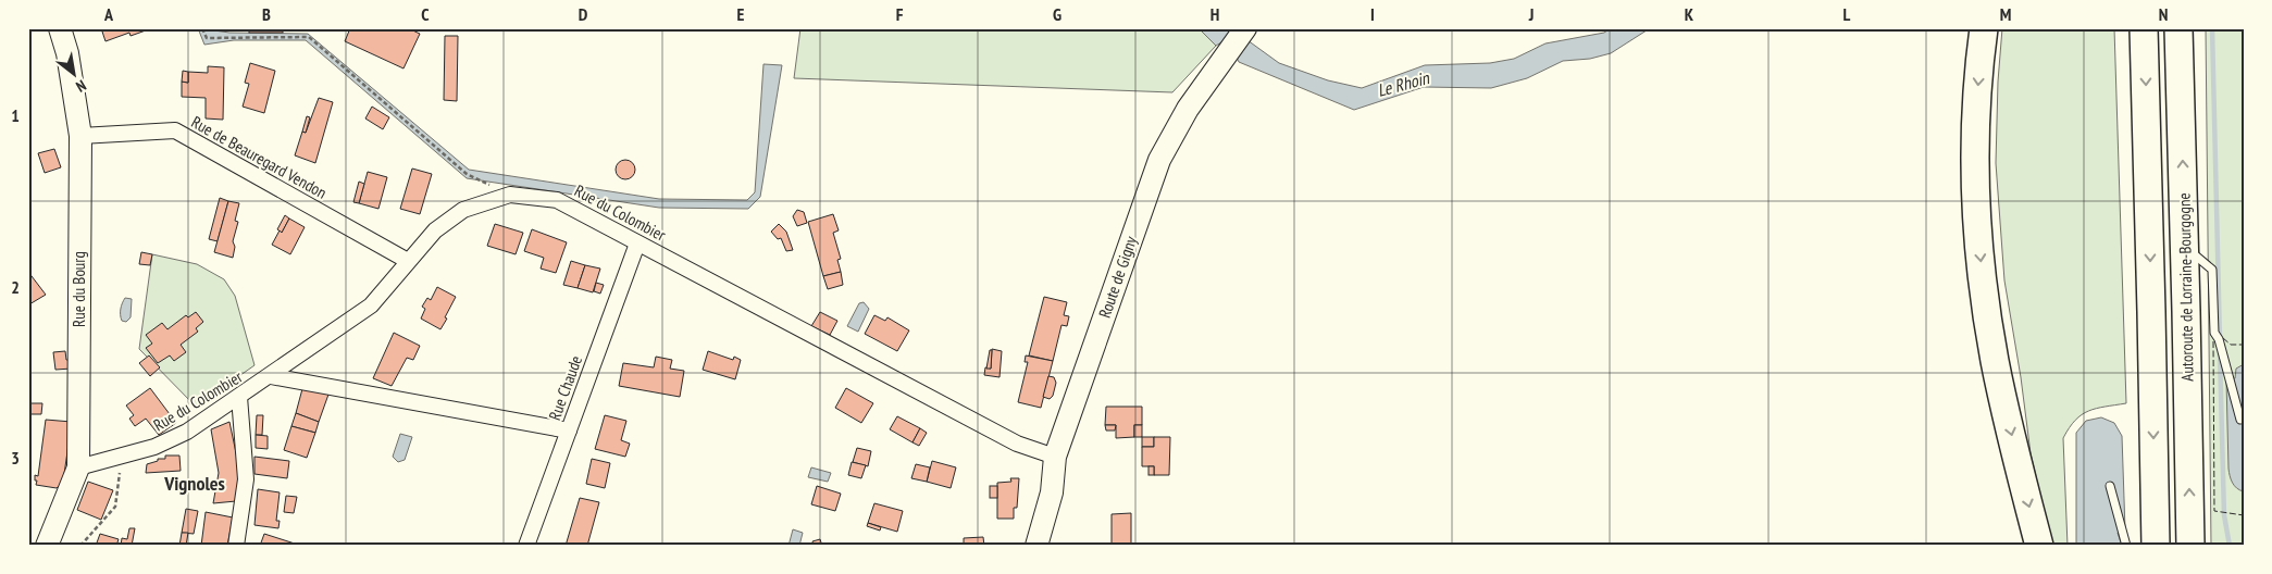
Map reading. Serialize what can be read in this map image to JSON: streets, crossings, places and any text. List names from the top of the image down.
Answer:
{
  "streets": {
    "highway": ["Autoroute de Lorraine-Bourgogne"],
    "street": [
      "Rue de Beauregard Vendon",
      "Rue du Colombier",
      "Route de Gigny",
      "Rue du Bourg",
      "Rue Chaude"
    ]
  },
  "crossings": [
    ["Rue de Beauregard Vendon", "Rue du Colombier"],
    ["Rue de Beauregard Vendon", "Rue du Bourg"],
    ["Rue du Colombier", "Route de Gigny"],
    ["Rue du Colombier", "Rue du Bourg"],
    ["Rue du Colombier", "Rue Chaude"]
  ],
  "districts": ["Vignoles"],
  "water": ["Le Rhoin"],
  "north": "bottom right",
  "grid": {
    "columns": [
      "A",
      "B",
      "C",
      "D",
      "E",
      "F",
      "G",
      "H",
      "I",
      "J",
      "K",
      "L",
      "M",
      "N"
    ],
    "rows": ["1", "2", "3"]
  }
}
